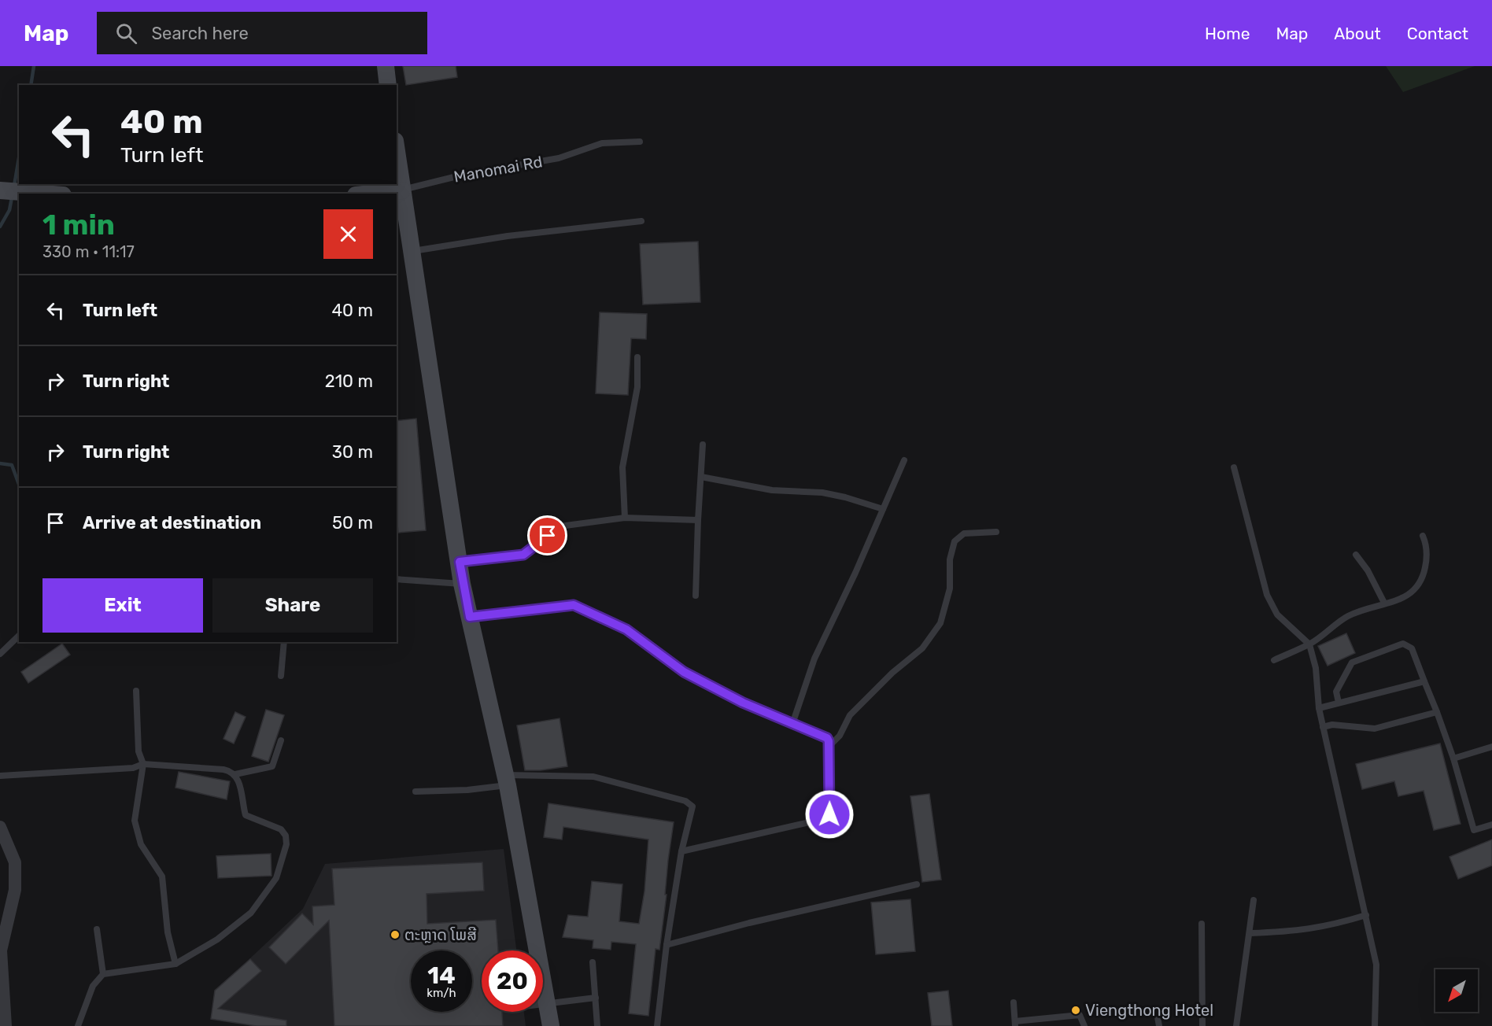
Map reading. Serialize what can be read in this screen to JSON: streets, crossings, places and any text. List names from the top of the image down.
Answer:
{
  "streets": {
    "street": ["Manomai Rd"]
  },
  "places": ["ຕະຫຼາດ ໂພສີ", "Viengthong Hotel"],
  "north": "bottom left",
  "page": {
    "header": "Map",
    "search": "Search here",
    "nav": [
      "Home",
      "Map",
      "About",
      "Contact"
    ],
    "turn": ["40 m", "Turn left"],
    "heading": ["1 min", "330 m · 11:17"],
    "list": [
      {
        "name": "Turn left",
        "value": "40 m"
      },
      {
        "name": "Turn right",
        "value": "210 m"
      },
      {
        "name": "Turn right",
        "value": "30 m"
      },
      {
        "name": "Arrive at destination",
        "value": "50 m"
      }
    ],
    "buttons": ["Exit", "Share"],
    "speed": "14 km/h",
    "limit": "20"
  }
}
